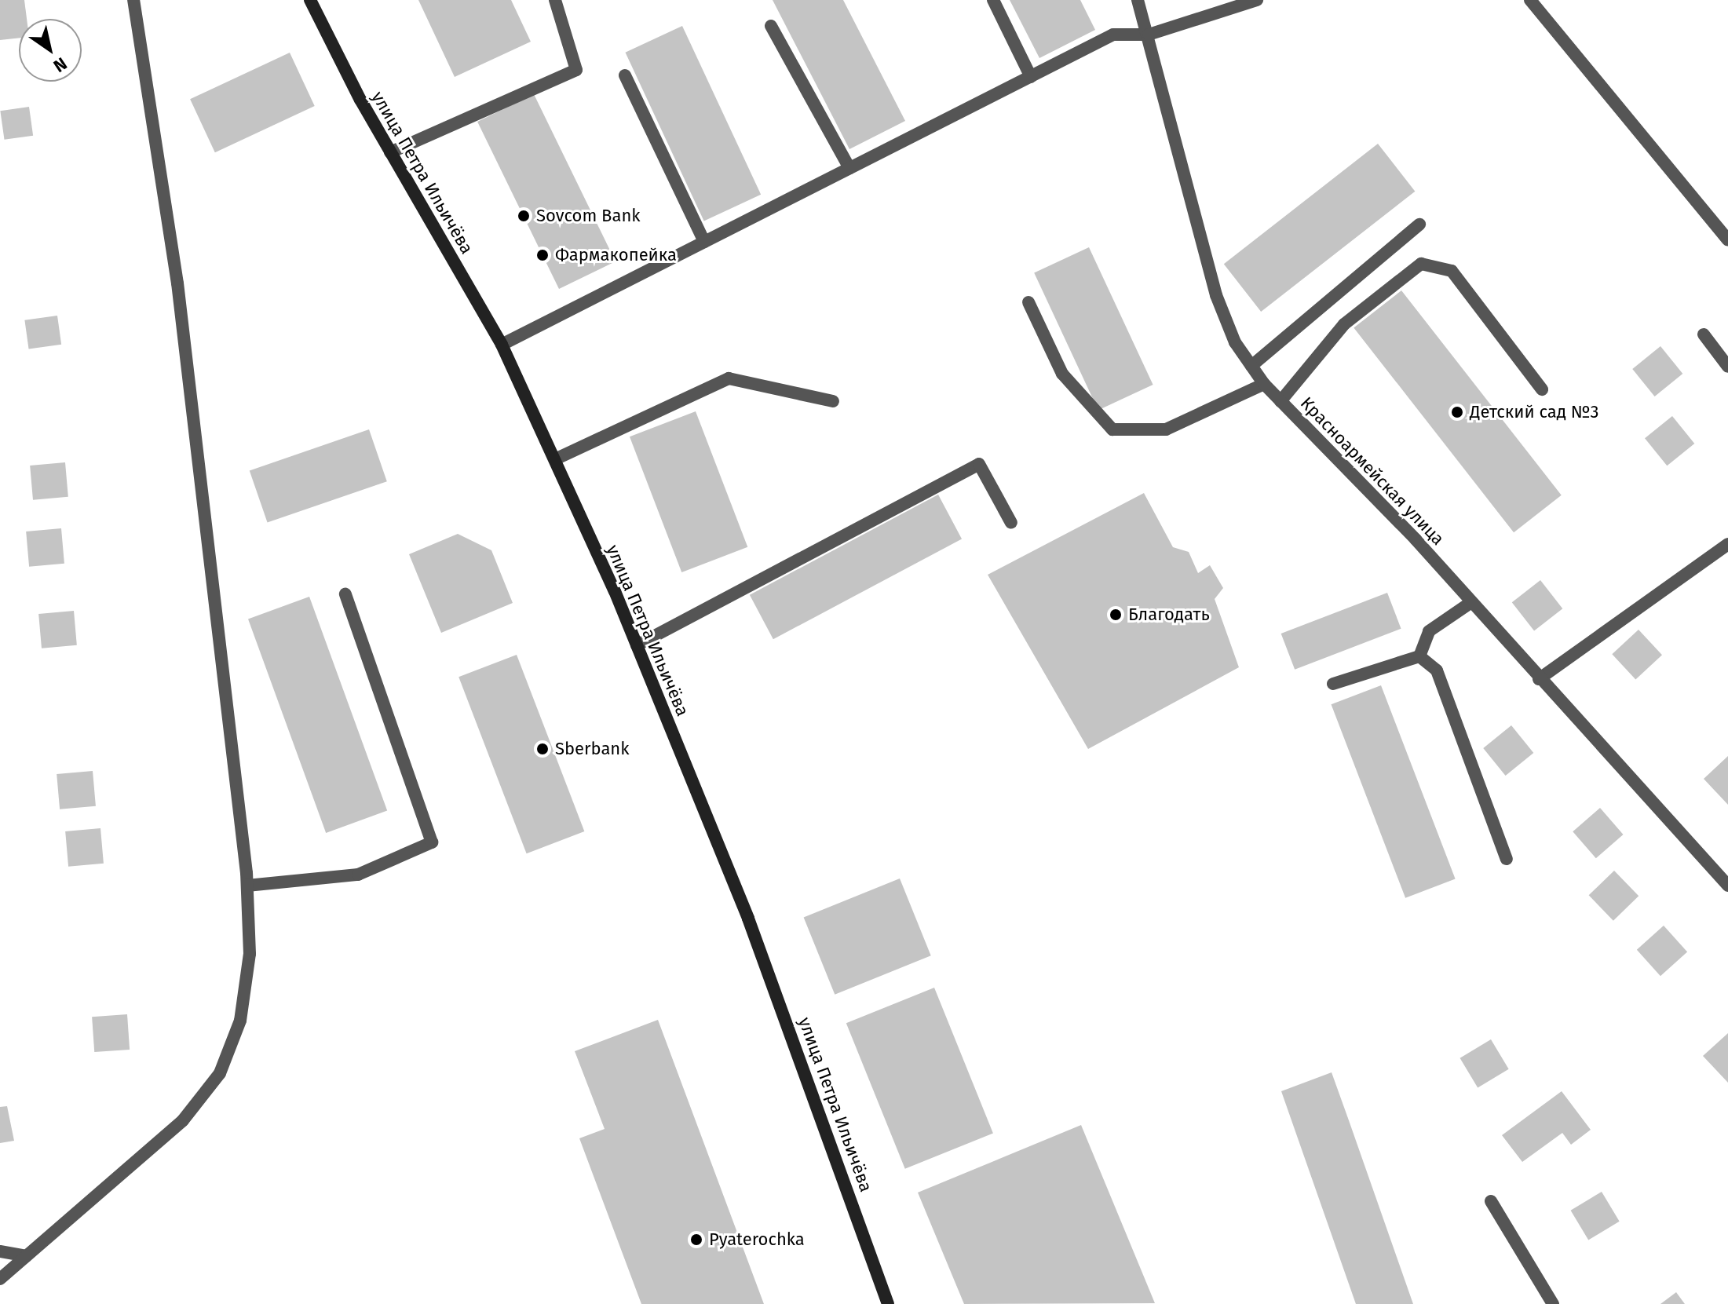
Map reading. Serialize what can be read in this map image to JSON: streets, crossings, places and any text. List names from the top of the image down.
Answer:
{
  "streets": {
    "main road": ["улица Петра Ильичёва"],
    "street": ["Красноармейская улица"]
  },
  "places": [
    "Sovcom Bank",
    "Фармакопейка",
    "Детский сад №3",
    "Благодать",
    "Sberbank",
    "Pyaterochka"
  ],
  "north": "bottom right"
}
